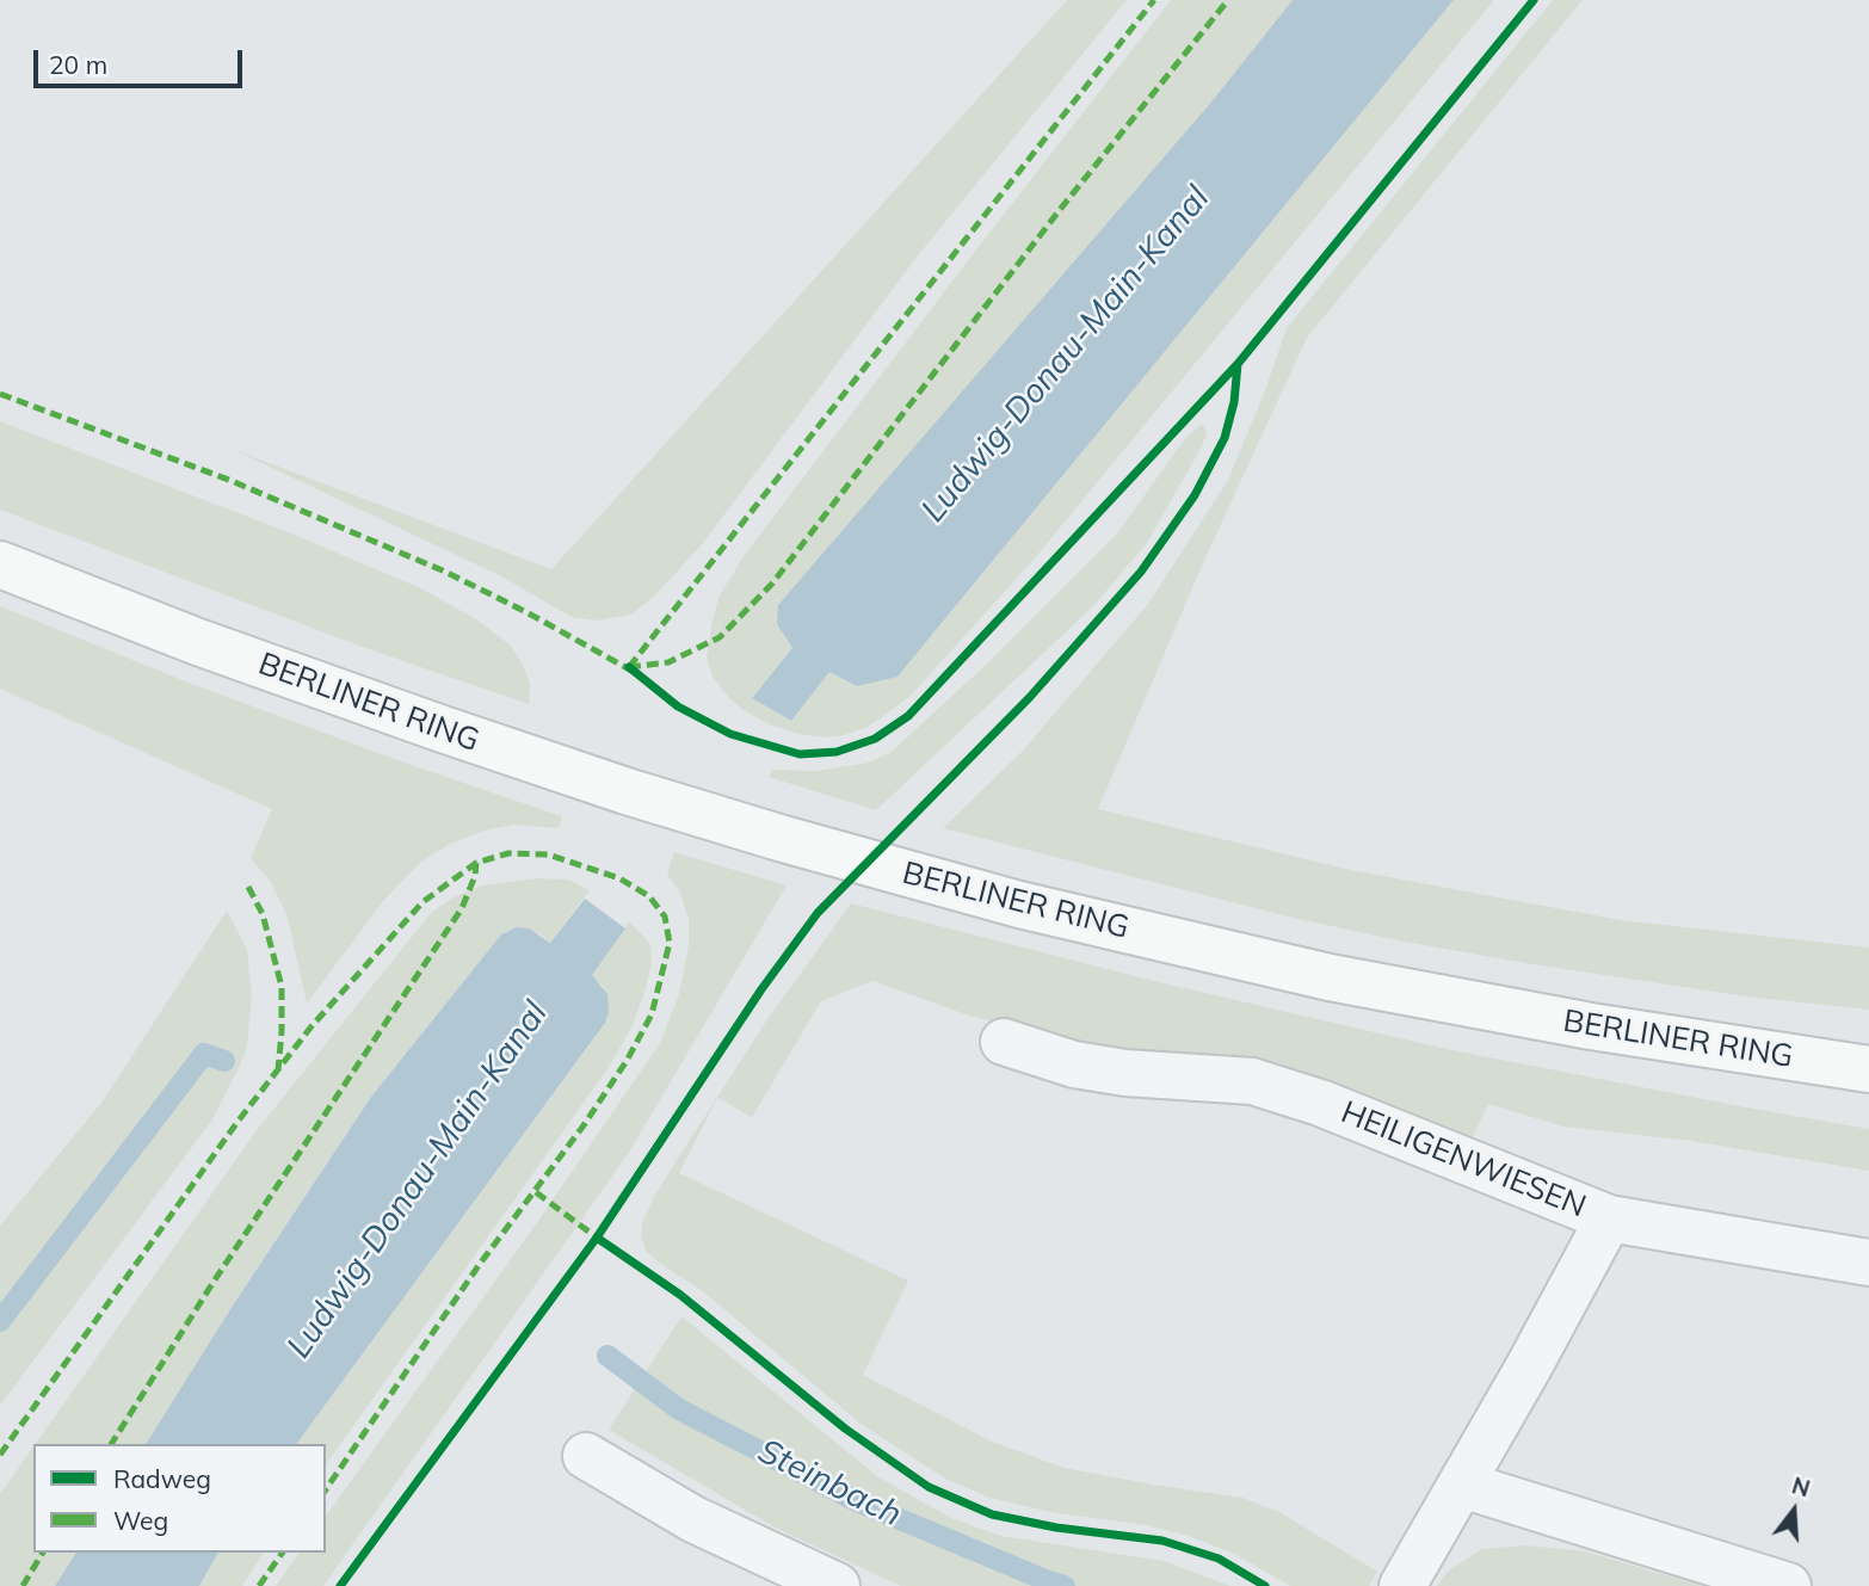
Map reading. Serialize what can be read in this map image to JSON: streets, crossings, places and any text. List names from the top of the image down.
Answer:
{
  "streets": {
    "main road": ["BERLINER RING"],
    "street": ["HEILIGENWIESEN"]
  },
  "water": ["Ludwig-Donau-Main-Kanal", "Steinbach"],
  "legend": ["Radweg", "Weg"],
  "scale_bar": "20 m",
  "north": "top"
}
